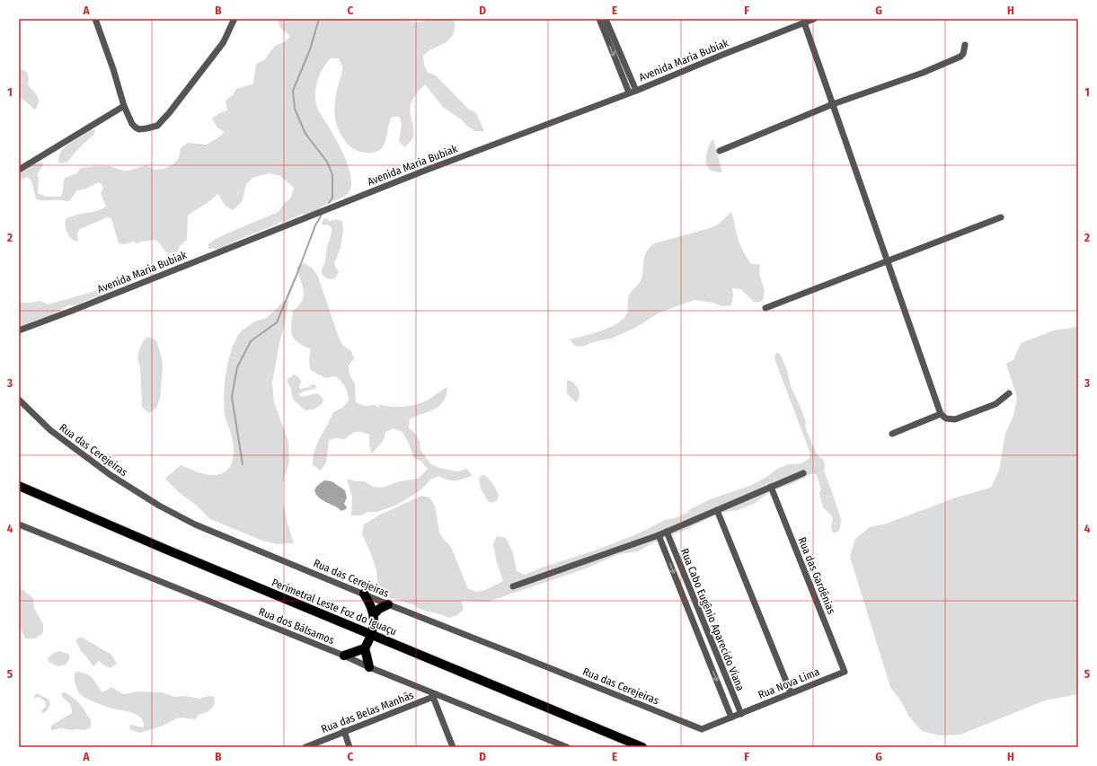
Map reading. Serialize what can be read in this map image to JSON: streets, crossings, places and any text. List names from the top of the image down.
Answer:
{
  "streets": {
    "highway": ["Perimetral Leste Foz do Iguaçu"],
    "street": [
      "Avenida Maria Bubiak",
      "Rua das Cerejeiras",
      "Rua das Gardênias",
      "Rua Cabo Eugênio Aparecido Viana",
      "Rua dos Bálsamos",
      "Rua Nova Lima",
      "Rua das Belas Manhãs"
    ]
  },
  "crossings": [
    ["Rua das Cerejeiras", "Rua Nova Lima"],
    ["Rua das Gardênias", "Rua Nova Lima"],
    ["Rua Cabo Eugênio Aparecido Viana", "Rua Nova Lima"],
    ["Rua dos Bálsamos", "Rua das Belas Manhãs"]
  ],
  "grid": {
    "columns": [
      "A",
      "B",
      "C",
      "D",
      "E",
      "F",
      "G",
      "H"
    ],
    "rows": [
      "1",
      "2",
      "3",
      "4",
      "5"
    ]
  }
}
